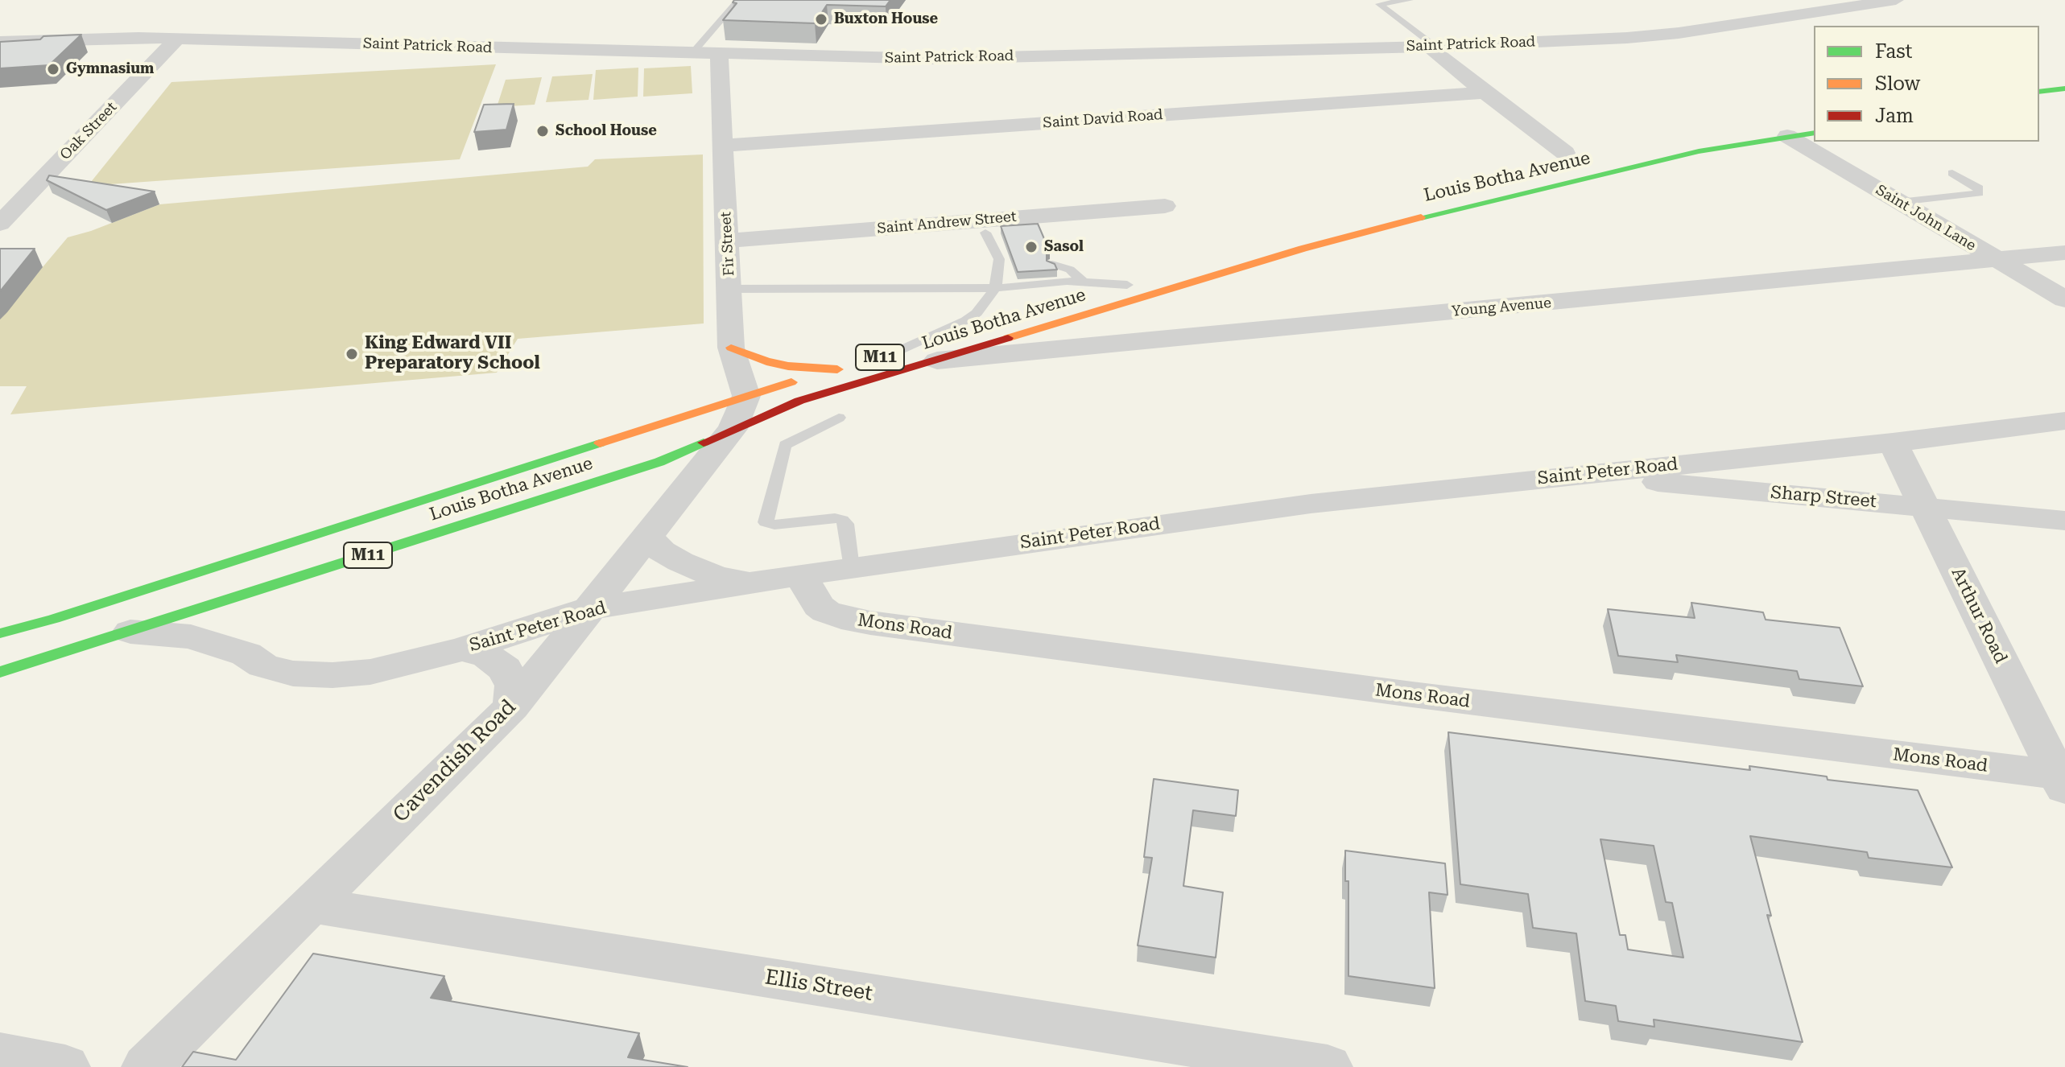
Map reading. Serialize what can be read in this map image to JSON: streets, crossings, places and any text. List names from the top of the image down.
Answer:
{
  "streets": {
    "main road": ["Louis Botha Avenue", "M11"],
    "street": [
      "Saint Patrick Road",
      "Saint David Road",
      "Oak Street",
      "Saint John Lane",
      "Saint Andrew Street",
      "Fir Street",
      "Young Avenue",
      "Saint Peter Road",
      "Sharp Street",
      "Arthur Road",
      "Mons Road",
      "Cavendish Road",
      "Ellis Street"
    ]
  },
  "crossings": [
    ["Saint Patrick Road", "Oak Street"],
    ["Saint Patrick Road", "Fir Street"],
    ["Saint David Road", "Fir Street"],
    ["Louis Botha Avenue", "Saint John Lane"],
    ["Louis Botha Avenue", "Fir Street"],
    ["Louis Botha Avenue", "Young Avenue"],
    ["Louis Botha Avenue", "Saint Peter Road"],
    ["Louis Botha Avenue", "Cavendish Road"],
    ["Saint John Lane", "Young Avenue"],
    ["Saint Andrew Street", "Fir Street"],
    ["Saint Peter Road", "Sharp Street"],
    ["Saint Peter Road", "Arthur Road"],
    ["Saint Peter Road", "Mons Road"],
    ["Saint Peter Road", "Cavendish Road"],
    ["Sharp Street", "Arthur Road"],
    ["Arthur Road", "Mons Road"],
    ["Cavendish Road", "Ellis Street"]
  ],
  "places": [
    "Buxton House",
    "Gymnasium",
    "School House",
    "Sasol",
    "King Edward VII Preparatory School"
  ],
  "legend": ["Fast", "Slow", "Jam"]
}
